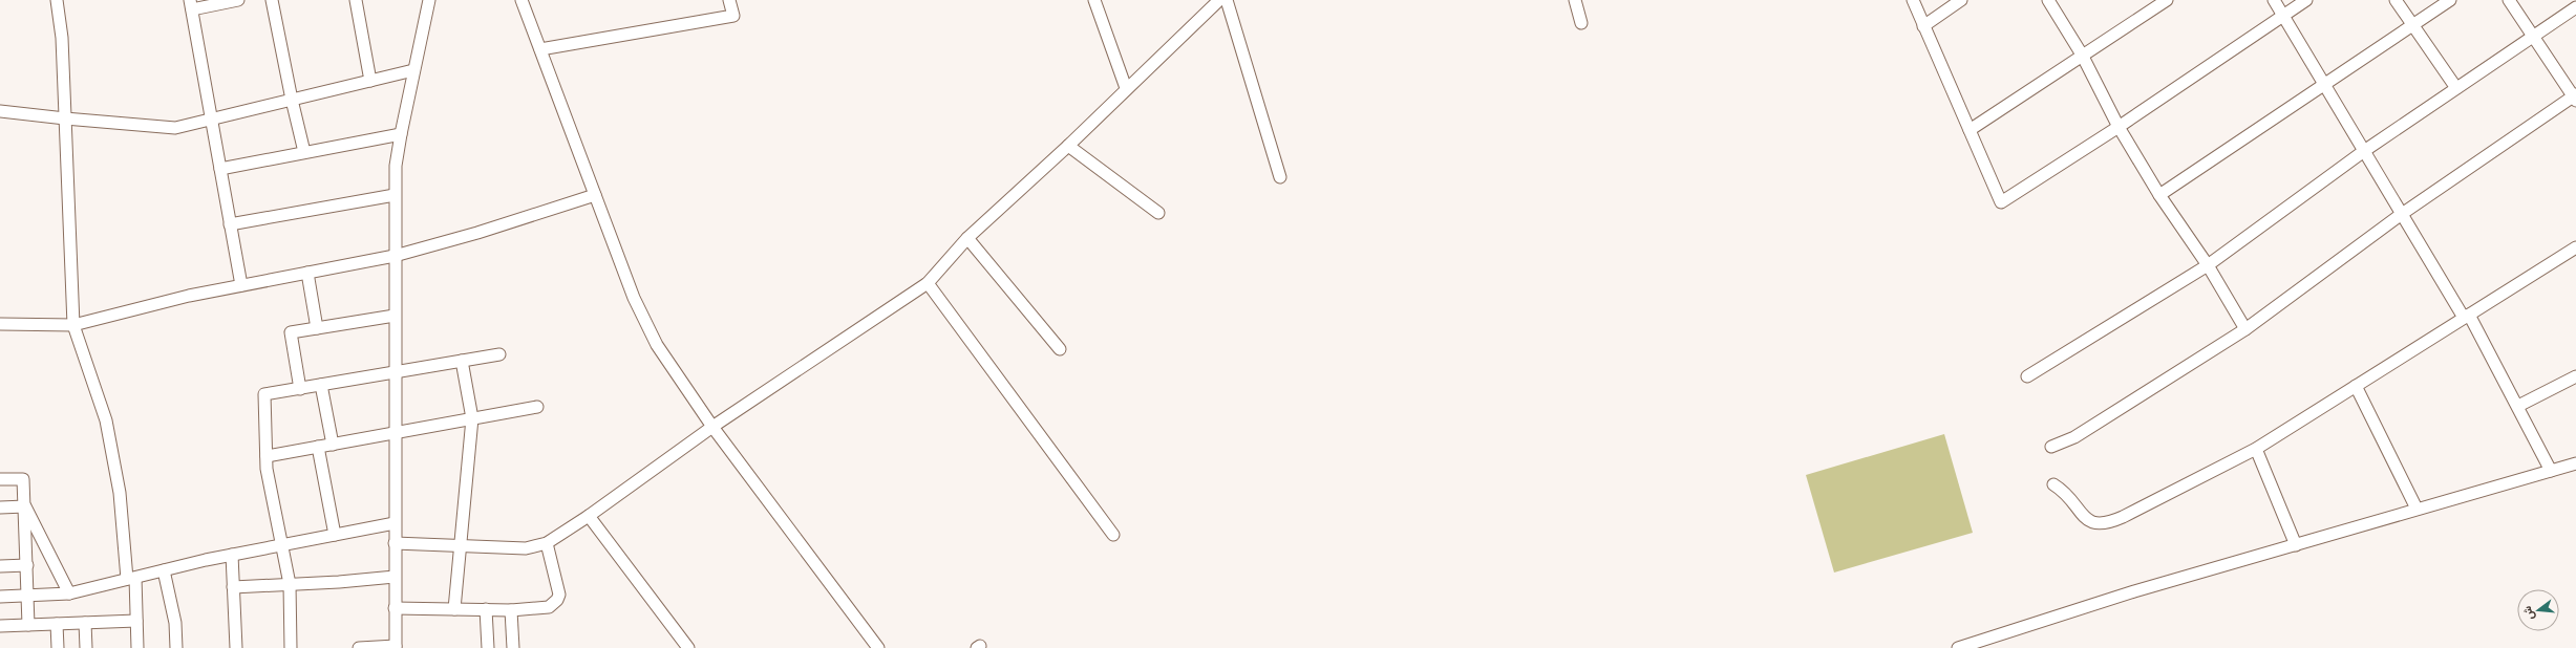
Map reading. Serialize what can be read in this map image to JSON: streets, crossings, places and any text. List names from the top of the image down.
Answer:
{
  "north": "left"
}
